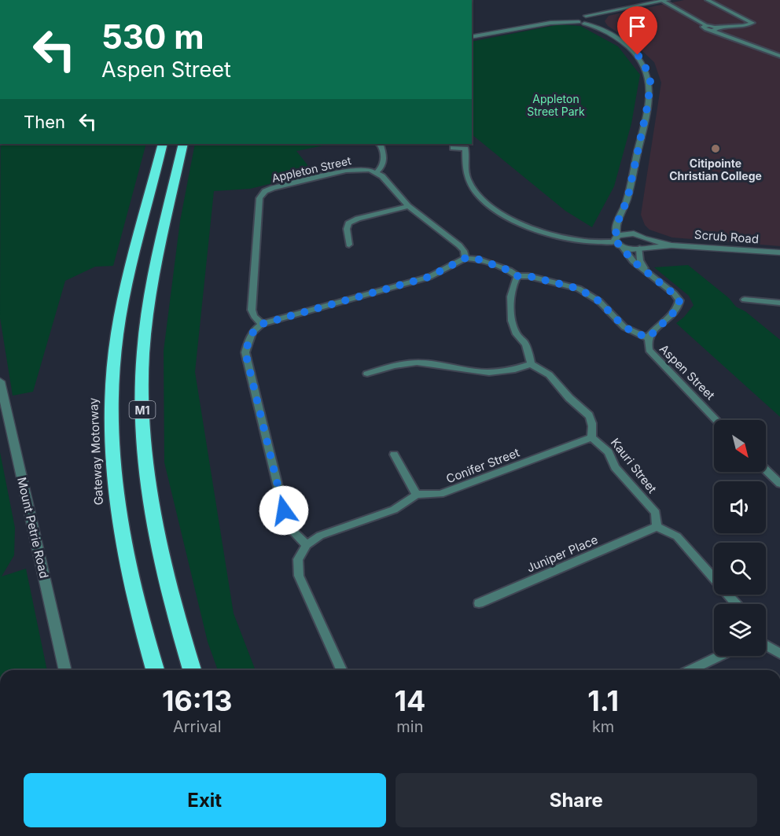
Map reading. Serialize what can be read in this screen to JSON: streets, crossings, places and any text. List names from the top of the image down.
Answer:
{
  "streets": {
    "highway": ["M1", "Gateway Motorway"],
    "street": [
      "Appleton Street",
      "Scrub Road",
      "Aspen Street",
      "Conifer Street",
      "Kauri Street",
      "Mount Petrie Road",
      "Juniper Place"
    ]
  },
  "crossings": [
    ["Scrub Road", "Aspen Street"],
    ["Conifer Street", "Kauri Street"],
    ["Kauri Street", "Juniper Place"]
  ],
  "parks": ["Appleton Street Park"],
  "places": ["Citipointe Christian College"],
  "north": "bottom right",
  "page": {
    "turn": ["530 m", "Aspen Street"],
    "then": "Then",
    "eta": [
      "16:13",
      "Arrival",
      "14",
      "min",
      "1.1",
      "km"
    ],
    "buttons": ["Exit", "Share"]
  }
}
